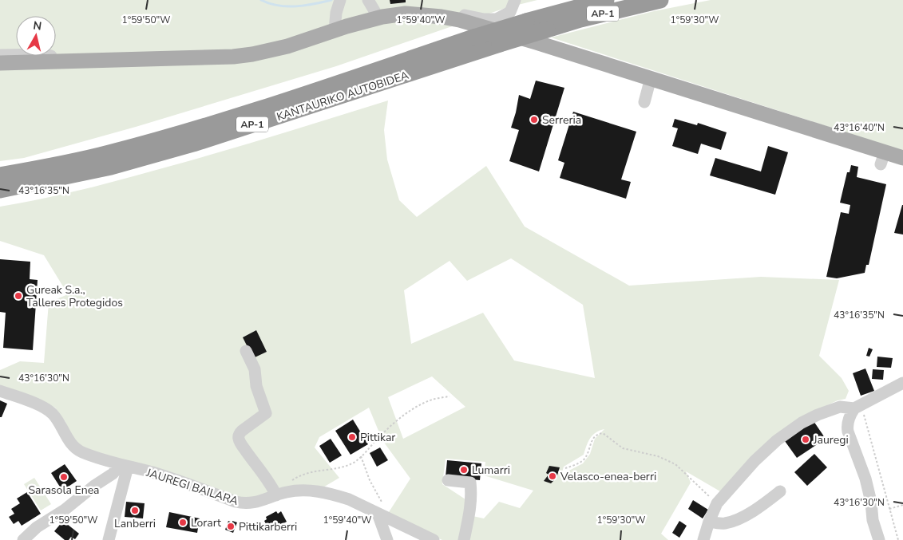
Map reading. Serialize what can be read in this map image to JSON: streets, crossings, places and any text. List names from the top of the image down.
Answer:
{
  "streets": {
    "highway": ["AP-1", "KANTAURIKO AUTOBIDEA"],
    "street": ["JAUREGI BAILARA"]
  },
  "places": [
    "Serreria",
    "Gureak S.a., Talleres Protegidos",
    "Pittikar",
    "Jauregi",
    "Lumarri",
    "Velasco-enea-berri",
    "Sarasola Enea",
    "Lanberri",
    "Lorart",
    "Pittikarberri"
  ],
  "north": "top",
  "coordinates": [
    "1°59'50\"W",
    "1°59'40\"W",
    "1°59'30\"W",
    "43°16'40\"N",
    "43°16'35\"N",
    "43°16'30\"N"
  ]
}
